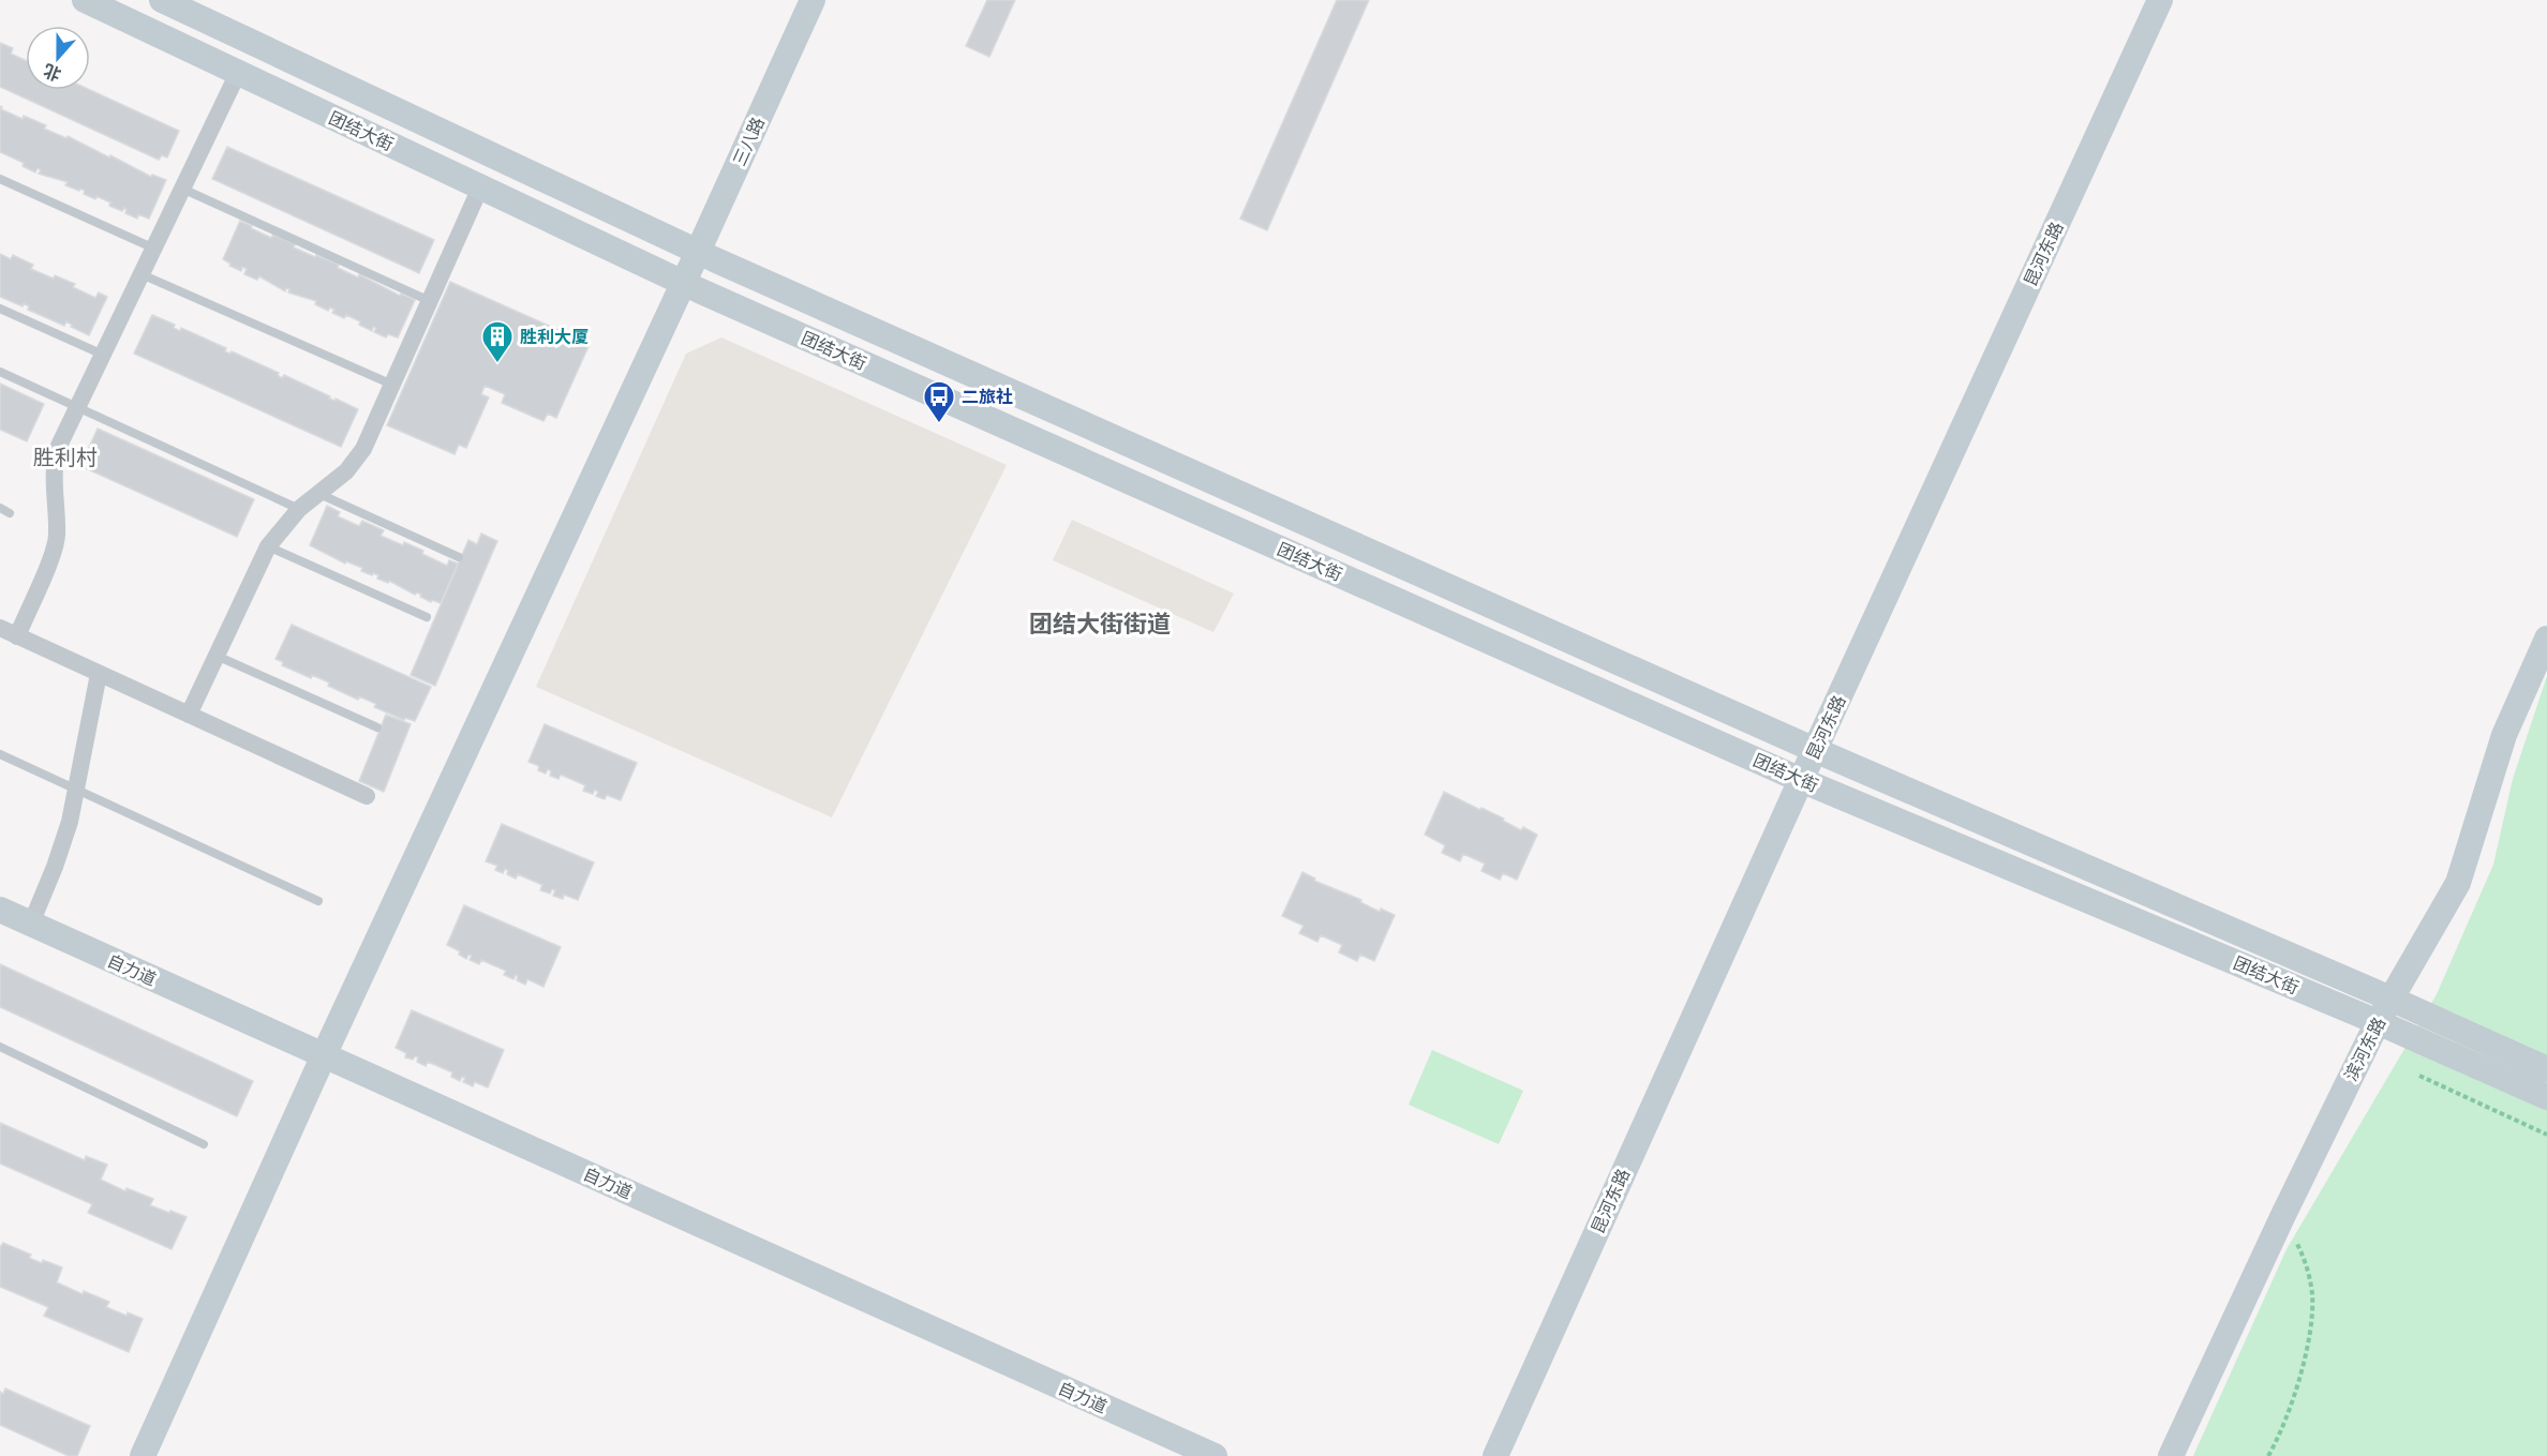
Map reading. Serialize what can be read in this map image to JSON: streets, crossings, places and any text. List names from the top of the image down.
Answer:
{
  "streets": {
    "main road": [
      "团结大街",
      "三八路",
      "昆河东路",
      "自力道",
      "滨河东路"
    ]
  },
  "crossings": [
    ["团结大街", "三八路"],
    ["团结大街", "昆河东路"],
    ["团结大街", "滨河东路"],
    ["三八路", "自力道"]
  ],
  "districts": ["胜利村", "团结大街街道"],
  "places": {
    "building": ["胜利大厦"],
    "bus stop": ["二旅社"]
  },
  "north": "bottom"
}
